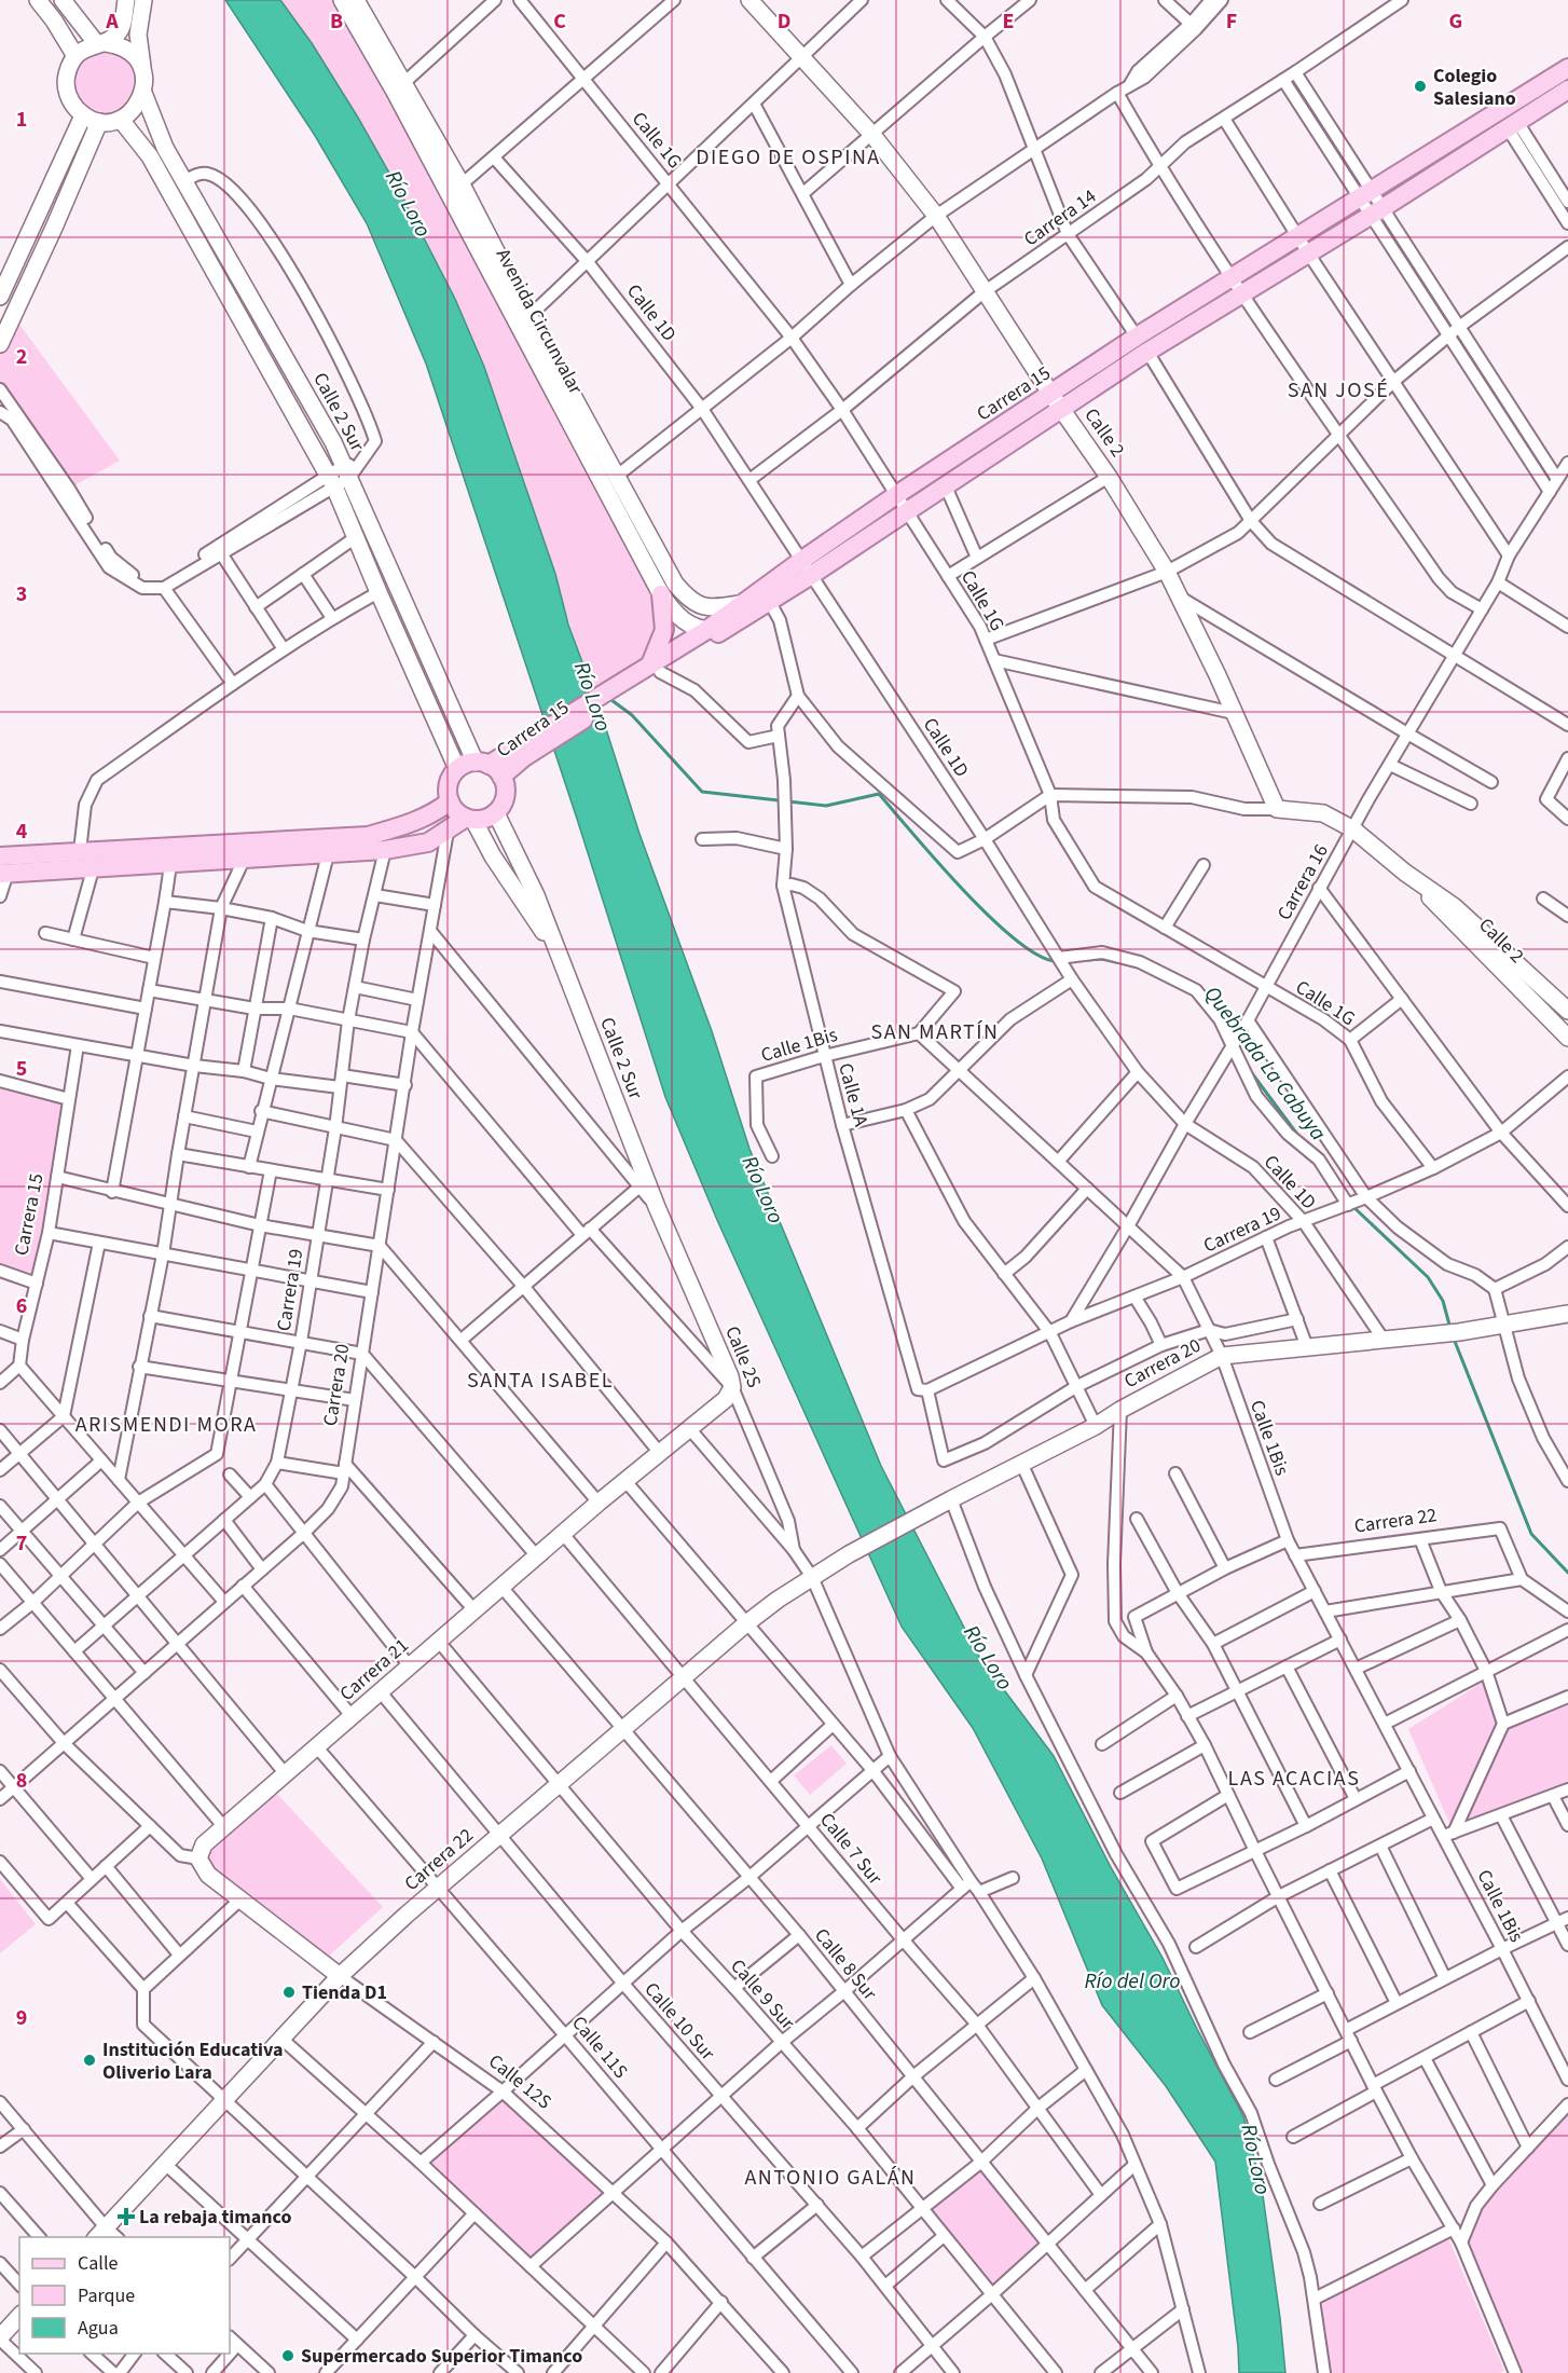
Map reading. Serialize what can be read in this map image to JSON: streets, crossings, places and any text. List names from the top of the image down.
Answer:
{
  "streets": {
    "main road": ["Carrera 15"],
    "street": [
      "Calle 1G",
      "Carrera 14",
      "Calle 1D",
      "Avenida Circunvalar",
      "Calle 2 Sur",
      "Calle 2",
      "Carrera 16",
      "Calle 1Bis",
      "Calle 1A",
      "Carrera 19",
      "Calle 2S",
      "Carrera 20",
      "Carrera 22",
      "Carrera 21",
      "Calle 7 Sur",
      "Calle 8 Sur",
      "Calle 9 Sur",
      "Calle 10 Sur",
      "Calle 11S",
      "Calle 12S"
    ]
  },
  "crossings": [
    ["Calle 1G", "Carrera 14"],
    ["Calle 1G", "Carrera 15"],
    ["Calle 1G", "Carrera 16"],
    ["Calle 1G", "Carrera 19"],
    ["Carrera 14", "Calle 1D"],
    ["Carrera 14", "Calle 2"],
    ["Calle 1D", "Carrera 15"],
    ["Calle 1D", "Carrera 16"],
    ["Calle 1D", "Carrera 19"],
    ["Calle 1D", "Carrera 20"],
    ["Avenida Circunvalar", "Carrera 15"],
    ["Carrera 15", "Calle 2 Sur"],
    ["Carrera 15", "Calle 2"],
    ["Calle 2 Sur", "Calle 2S"],
    ["Calle 2", "Carrera 16"],
    ["Carrera 16", "Calle 1Bis"],
    ["Carrera 16", "Carrera 19"],
    ["Calle 1Bis", "Calle 1A"],
    ["Calle 1Bis", "Carrera 19"],
    ["Calle 1Bis", "Carrera 20"],
    ["Calle 1Bis", "Carrera 22"],
    ["Calle 1A", "Carrera 19"],
    ["Calle 1A", "Carrera 20"],
    ["Calle 2S", "Carrera 21"],
    ["Carrera 20", "Carrera 22"],
    ["Carrera 22", "Calle 7 Sur"],
    ["Carrera 22", "Calle 8 Sur"],
    ["Carrera 22", "Calle 9 Sur"],
    ["Carrera 22", "Calle 10 Sur"],
    ["Carrera 22", "Calle 11S"],
    ["Carrera 22", "Calle 12S"],
    ["Carrera 21", "Calle 7 Sur"],
    ["Carrera 21", "Calle 8 Sur"],
    ["Carrera 21", "Calle 9 Sur"],
    ["Carrera 21", "Calle 10 Sur"],
    ["Carrera 21", "Calle 11S"],
    ["Carrera 21", "Calle 12S"]
  ],
  "districts": [
    "DIEGO DE OSPINA",
    "SAN JOSÉ",
    "SAN MARTÍN",
    "SANTA ISABEL",
    "ARISMENDI MORA",
    "LAS ACACIAS",
    "ANTONIO GALÁN"
  ],
  "water": ["Río Loro", "Quebrada La Cabuya", "Río del Oro"],
  "places": {
    "other": [
      "Colegio Salesiano",
      "Tienda D1",
      "Institución Educativa Oliverio Lara",
      "Supermercado Superior Timanco"
    ],
    "health": ["La rebaja timanco"]
  },
  "legend": ["Calle", "Parque", "Agua"],
  "grid": {
    "columns": [
      "A",
      "B",
      "C",
      "D",
      "E",
      "F",
      "G"
    ],
    "rows": [
      "1",
      "2",
      "3",
      "4",
      "5",
      "6",
      "7",
      "8",
      "9"
    ]
  }
}
